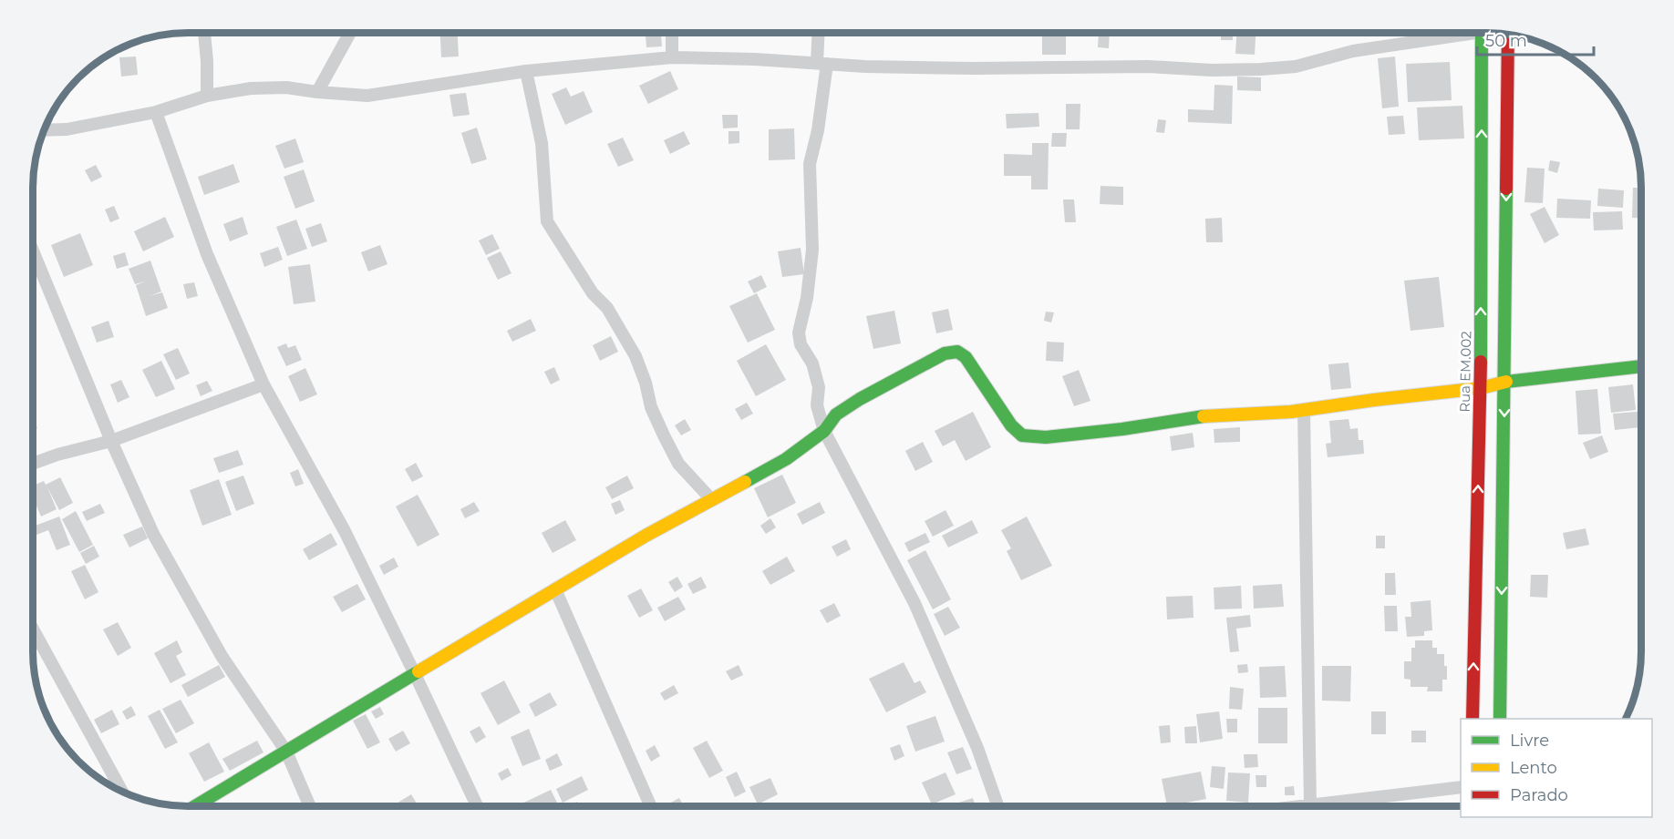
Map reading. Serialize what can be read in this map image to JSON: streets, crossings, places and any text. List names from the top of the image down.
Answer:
{
  "streets": {
    "street": ["Rua EM.002"]
  },
  "legend": ["Livre", "Lento", "Parado"],
  "scale_bar": "50 m"
}
